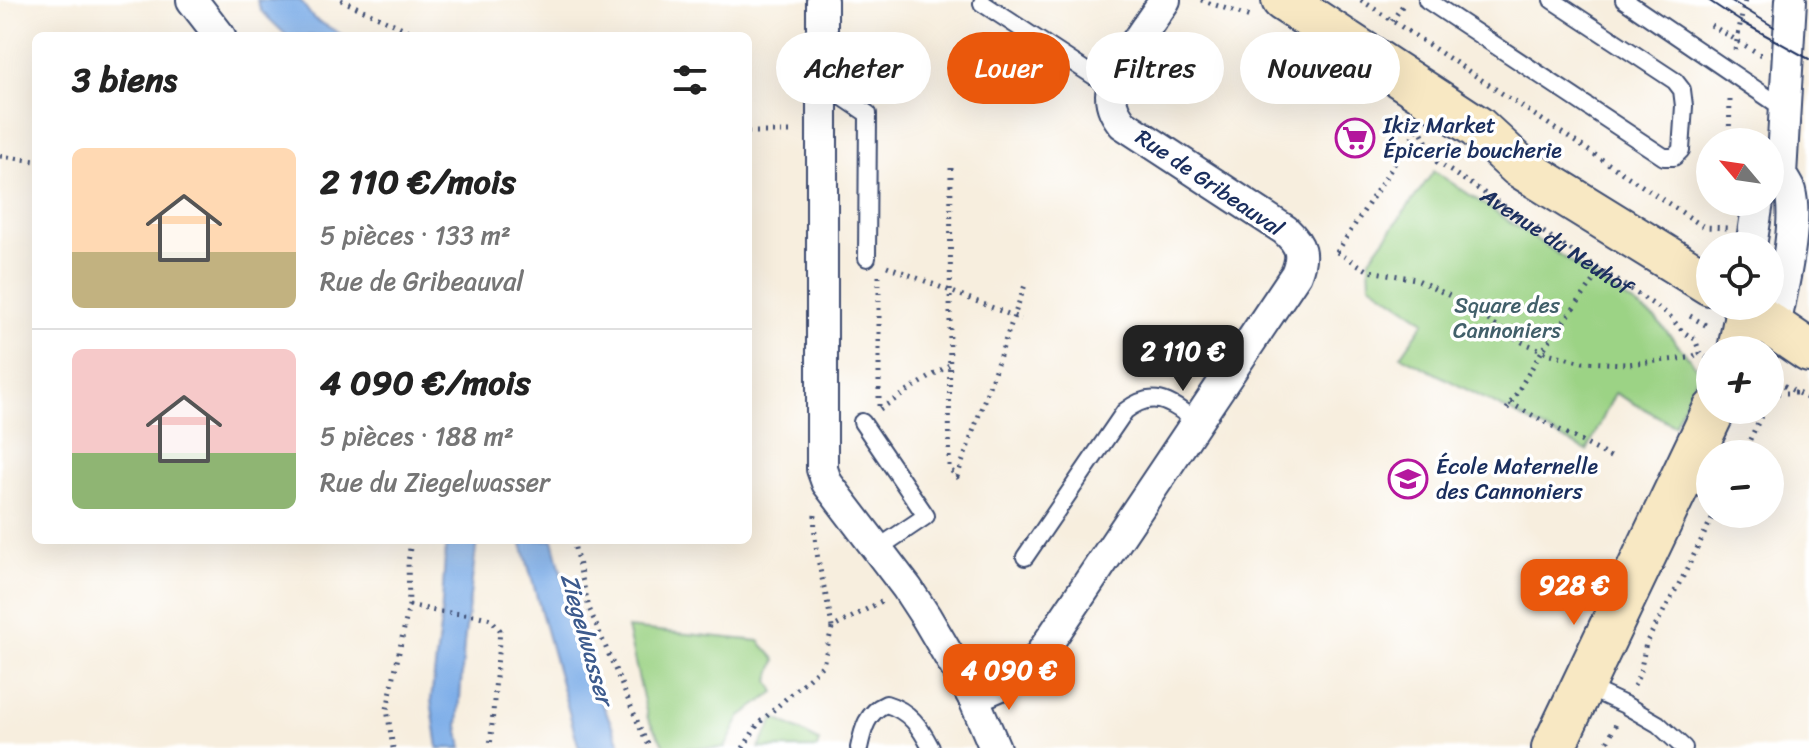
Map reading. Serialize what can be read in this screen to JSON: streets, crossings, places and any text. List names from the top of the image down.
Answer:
{
  "streets": {
    "street": ["Rue de Gribeauval", "Avenue du Neuhof"]
  },
  "water": ["Ziegelwasser"],
  "parks": ["Square des Cannoniers"],
  "places": {
    "supermarket": ["Ikiz Market Épicerie boucherie"],
    "school or university": ["École Maternelle des Cannoniers"]
  },
  "north": "top left",
  "page": {
    "chip": [
      "Acheter",
      "Louer",
      "Filtres",
      "Nouveau"
    ],
    "heading": "3 biens",
    "map_buttons": ["+", "−"],
    "list": [
      {
        "name": "2 110 €/mois",
        "note": "5 pièces · 133 m² · Rue de Gribeauval"
      },
      {
        "name": "4 090 €/mois",
        "note": "5 pièces · 188 m² · Rue du Ziegelwasser"
      }
    ],
    "price": ["2 110 €", "928 €", "4 090 €"]
  }
}
